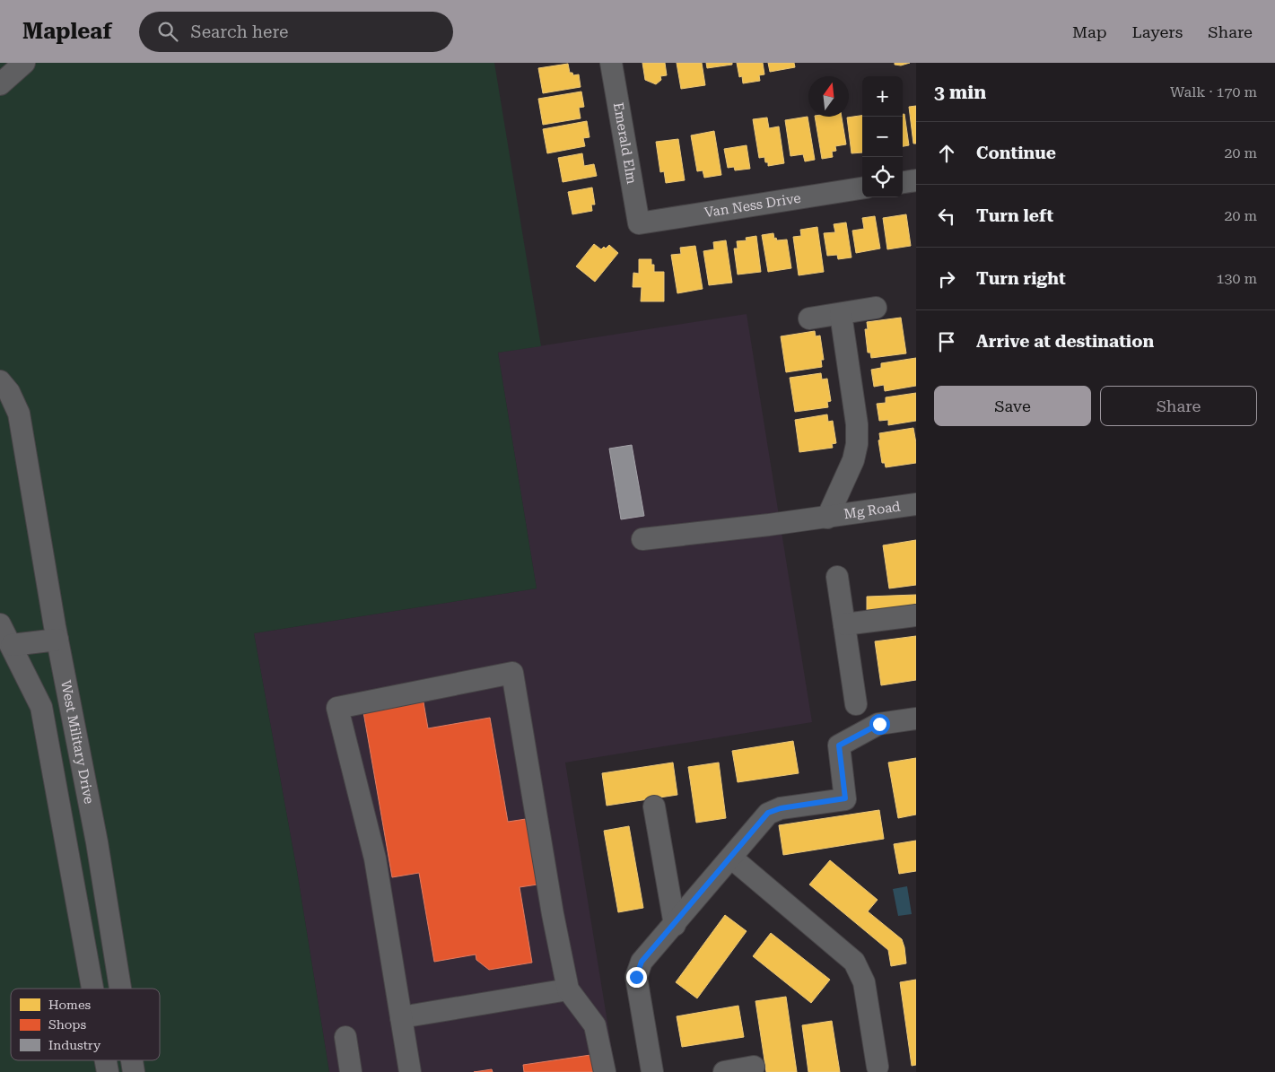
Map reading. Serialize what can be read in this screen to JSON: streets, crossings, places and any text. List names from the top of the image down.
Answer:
{
  "streets": {
    "street": [
      "Emerald Elm",
      "Van Ness Drive",
      "Mg Road",
      "West Military Drive"
    ]
  },
  "crossings": [
    ["Emerald Elm", "Van Ness Drive"]
  ],
  "legend": ["Homes", "Shops", "Industry"],
  "north": "top",
  "page": {
    "header": "Mapleaf",
    "search": "Search here",
    "nav": ["Map", "Layers", "Share"],
    "heading": ["3 min", "Walk · 170 m"],
    "map_buttons": ["+", "−"],
    "list": [
      ["Continue", "20 m"],
      ["Turn left", "20 m"],
      ["Turn right", "130 m"],
      "Arrive at destination"
    ],
    "buttons": ["Save", "Share"]
  }
}
